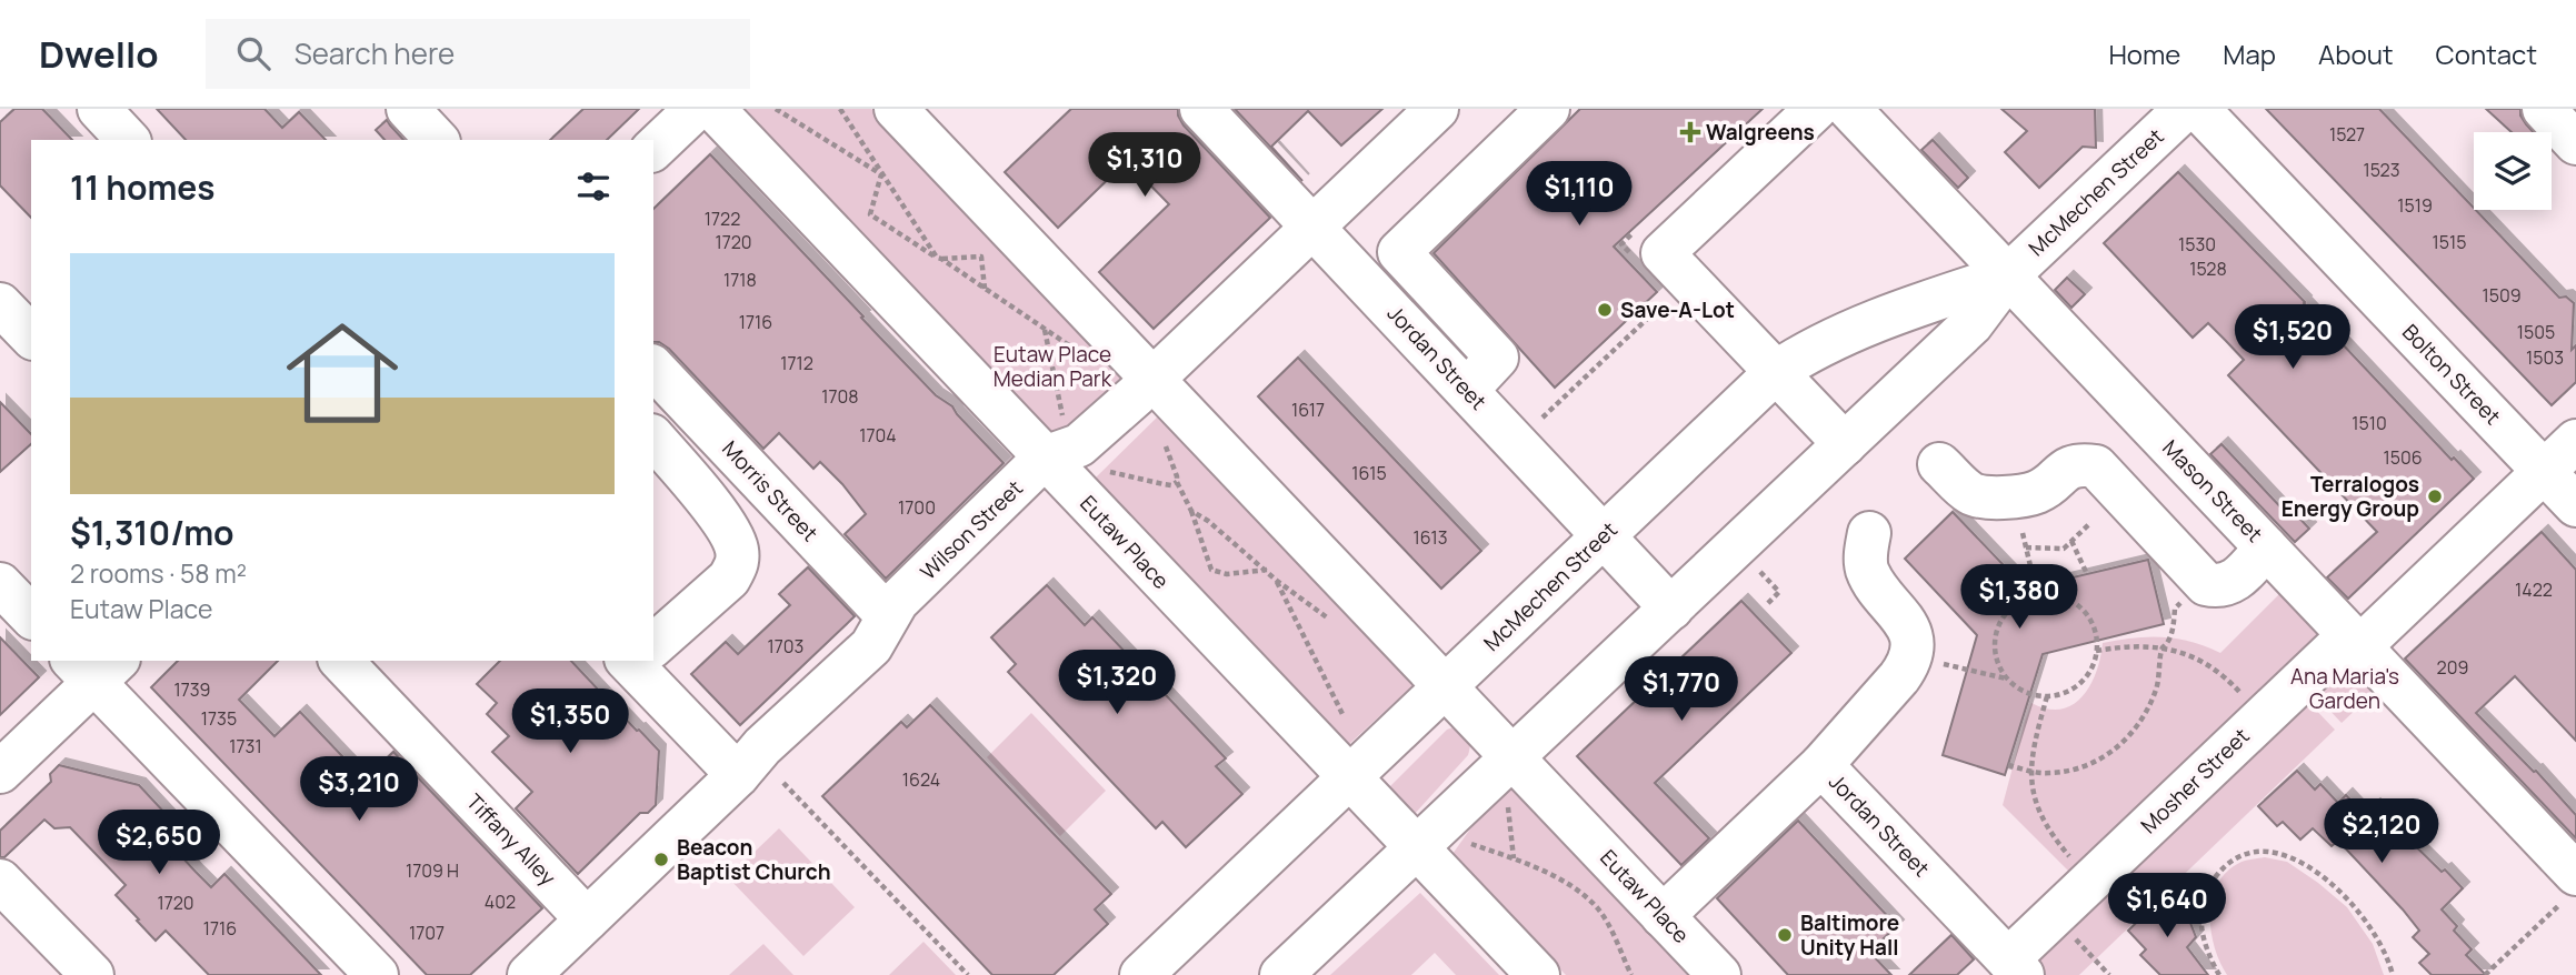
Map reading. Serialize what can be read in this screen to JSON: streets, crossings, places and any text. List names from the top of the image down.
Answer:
{
  "streets": {
    "street": [
      "McMechen Street",
      "Jordan Street",
      "Bolton Street",
      "Morris Street",
      "Mason Street",
      "Wilson Street",
      "Eutaw Place",
      "Mosher Street",
      "Tiffany Alley"
    ]
  },
  "crossings": [
    ["McMechen Street", "Jordan Street"],
    ["McMechen Street", "Mason Street"],
    ["McMechen Street", "Eutaw Place"],
    ["Jordan Street", "Wilson Street"],
    ["Jordan Street", "Eutaw Place"],
    ["Jordan Street", "Mosher Street"],
    ["Bolton Street", "Mosher Street"],
    ["Morris Street", "Wilson Street"],
    ["Mason Street", "Mosher Street"],
    ["Wilson Street", "Eutaw Place"],
    ["Wilson Street", "Tiffany Alley"]
  ],
  "parks": ["Eutaw Place Median Park", "Ana Maria's Garden"],
  "places": {
    "health": ["Walgreens"],
    "other": [
      "Save-A-Lot",
      "Terralogos Energy Group",
      "Beacon Baptist Church",
      "Baltimore Unity Hall"
    ]
  },
  "house_numbers": [
    "1527",
    "1523",
    "1519",
    "1722",
    "1720",
    "1515",
    "1530",
    "1528",
    "1718",
    "1509",
    "1716",
    "1505",
    "1503",
    "1712",
    "1708",
    "1617",
    "1510",
    "1704",
    "1506",
    "1615",
    "1700",
    "1613",
    "1422",
    "1703",
    "209",
    "1739",
    "1735",
    "1731",
    "1624",
    "1709 H",
    "402",
    "1720",
    "1716",
    "1707"
  ],
  "page": {
    "header": "Dwello",
    "search": "Search here",
    "nav": [
      "Home",
      "Map",
      "About",
      "Contact"
    ],
    "price": [
      "$1,310",
      "$1,110",
      "$1,520",
      "$1,380",
      "$1,320",
      "$1,770",
      "$1,350",
      "$3,210",
      "$2,120",
      "$2,650",
      "$1,640"
    ],
    "heading": "11 homes",
    "list": [
      {
        "name": "$1,310/mo",
        "note": "2 rooms · 58 m² · Eutaw Place"
      }
    ]
  }
}
